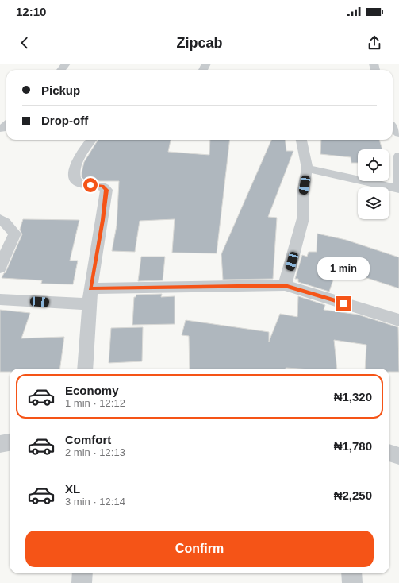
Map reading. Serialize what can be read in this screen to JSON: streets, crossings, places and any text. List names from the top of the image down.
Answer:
{
  "page": {
    "status": "12:10",
    "header": "Zipcab",
    "banner": ["Pickup", "Drop-off"],
    "bubble": "1 min",
    "list": [
      {
        "name": "Economy",
        "note": "1 min · 12:12",
        "value": "₦1,320"
      },
      {
        "name": "Comfort",
        "note": "2 min · 12:13",
        "value": "₦1,780"
      },
      {
        "name": "XL",
        "note": "3 min · 12:14",
        "value": "₦2,250"
      }
    ],
    "buttons": "Confirm"
  }
}
